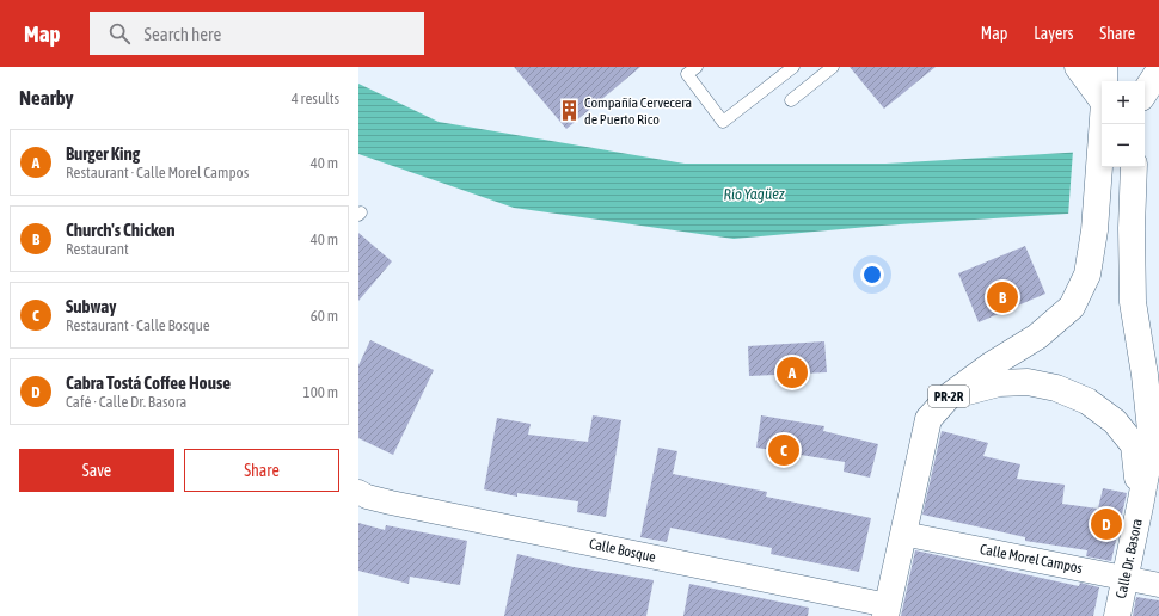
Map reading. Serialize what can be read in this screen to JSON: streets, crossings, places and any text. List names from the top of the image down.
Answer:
{
  "streets": {
    "main road": ["PR-2R", "Calle Dr. Basora"],
    "street": ["Calle Bosque", "Calle Morel Campos"]
  },
  "crossings": [
    ["PR-2R", "Calle Bosque"],
    ["PR-2R", "Calle Morel Campos"],
    ["Calle Morel Campos", "Calle Dr. Basora"]
  ],
  "water": ["Río Yagüez"],
  "places": {
    "building": ["Compañía Cervecera de Puerto Rico"]
  },
  "page": {
    "header": "Map",
    "search": "Search here",
    "nav": ["Map", "Layers", "Share"],
    "heading": ["Nearby", "4 results"],
    "map_buttons": ["+", "−"],
    "list": [
      {
        "mark": "A",
        "name": "Burger King",
        "note": "Restaurant · Calle Morel Campos",
        "value": "40 m"
      },
      {
        "mark": "B",
        "name": "Church's Chicken",
        "note": "Restaurant",
        "value": "40 m"
      },
      {
        "mark": "C",
        "name": "Subway",
        "note": "Restaurant · Calle Bosque",
        "value": "60 m"
      },
      {
        "mark": "D",
        "name": "Cabra Tostá Coffee House",
        "note": "Café · Calle Dr. Basora",
        "value": "100 m"
      }
    ],
    "pins": [
      "B",
      "A",
      "C",
      "D"
    ],
    "buttons": ["Save", "Share"]
  }
}
